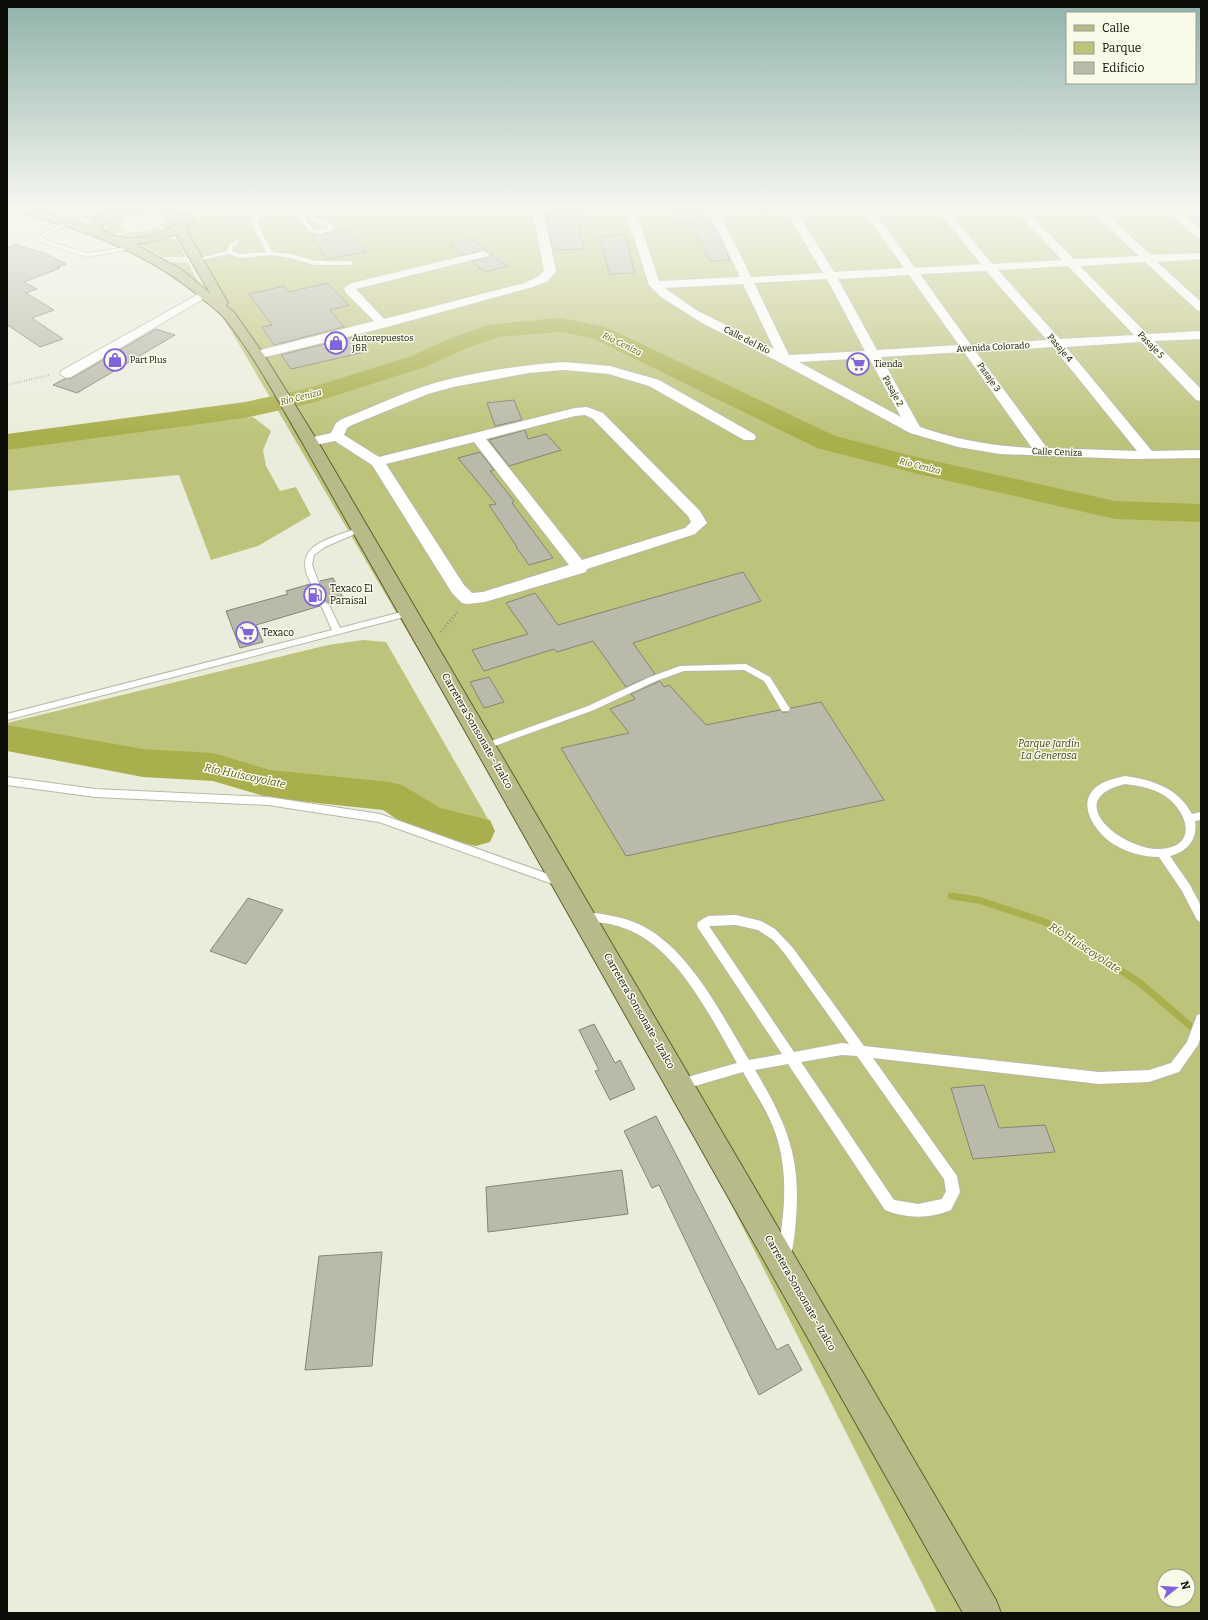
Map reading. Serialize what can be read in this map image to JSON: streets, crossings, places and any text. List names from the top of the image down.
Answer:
{
  "streets": {
    "main road": ["Carretera Sonsonate - Izalco"],
    "street": [
      "Calle del Río",
      "Pasaje 5",
      "Avenida Colorado",
      "Pasaje 4",
      "Pasaje 3",
      "Pasaje 2",
      "Calle Ceniza"
    ]
  },
  "crossings": [
    ["Calle del Río", "Avenida Colorado"],
    ["Calle del Río", "Pasaje 2"],
    ["Calle del Río", "Calle Ceniza"],
    ["Pasaje 5", "Avenida Colorado"],
    ["Avenida Colorado", "Pasaje 4"],
    ["Avenida Colorado", "Pasaje 3"],
    ["Avenida Colorado", "Pasaje 2"],
    ["Pasaje 4", "Calle Ceniza"],
    ["Pasaje 3", "Calle Ceniza"],
    ["Pasaje 2", "Calle Ceniza"]
  ],
  "water": ["Río Ceniza", "Río Huiscoyolate"],
  "parks": ["Parque Jardín La Generosa"],
  "places": {
    "shop": ["Autorepuestos J&R", "Part Plus"],
    "supermarket": ["Tienda", "Texaco"],
    "fuel station": ["Texaco El Paraisal"]
  },
  "legend": ["Calle", "Parque", "Edificio"],
  "north": "right"
}
